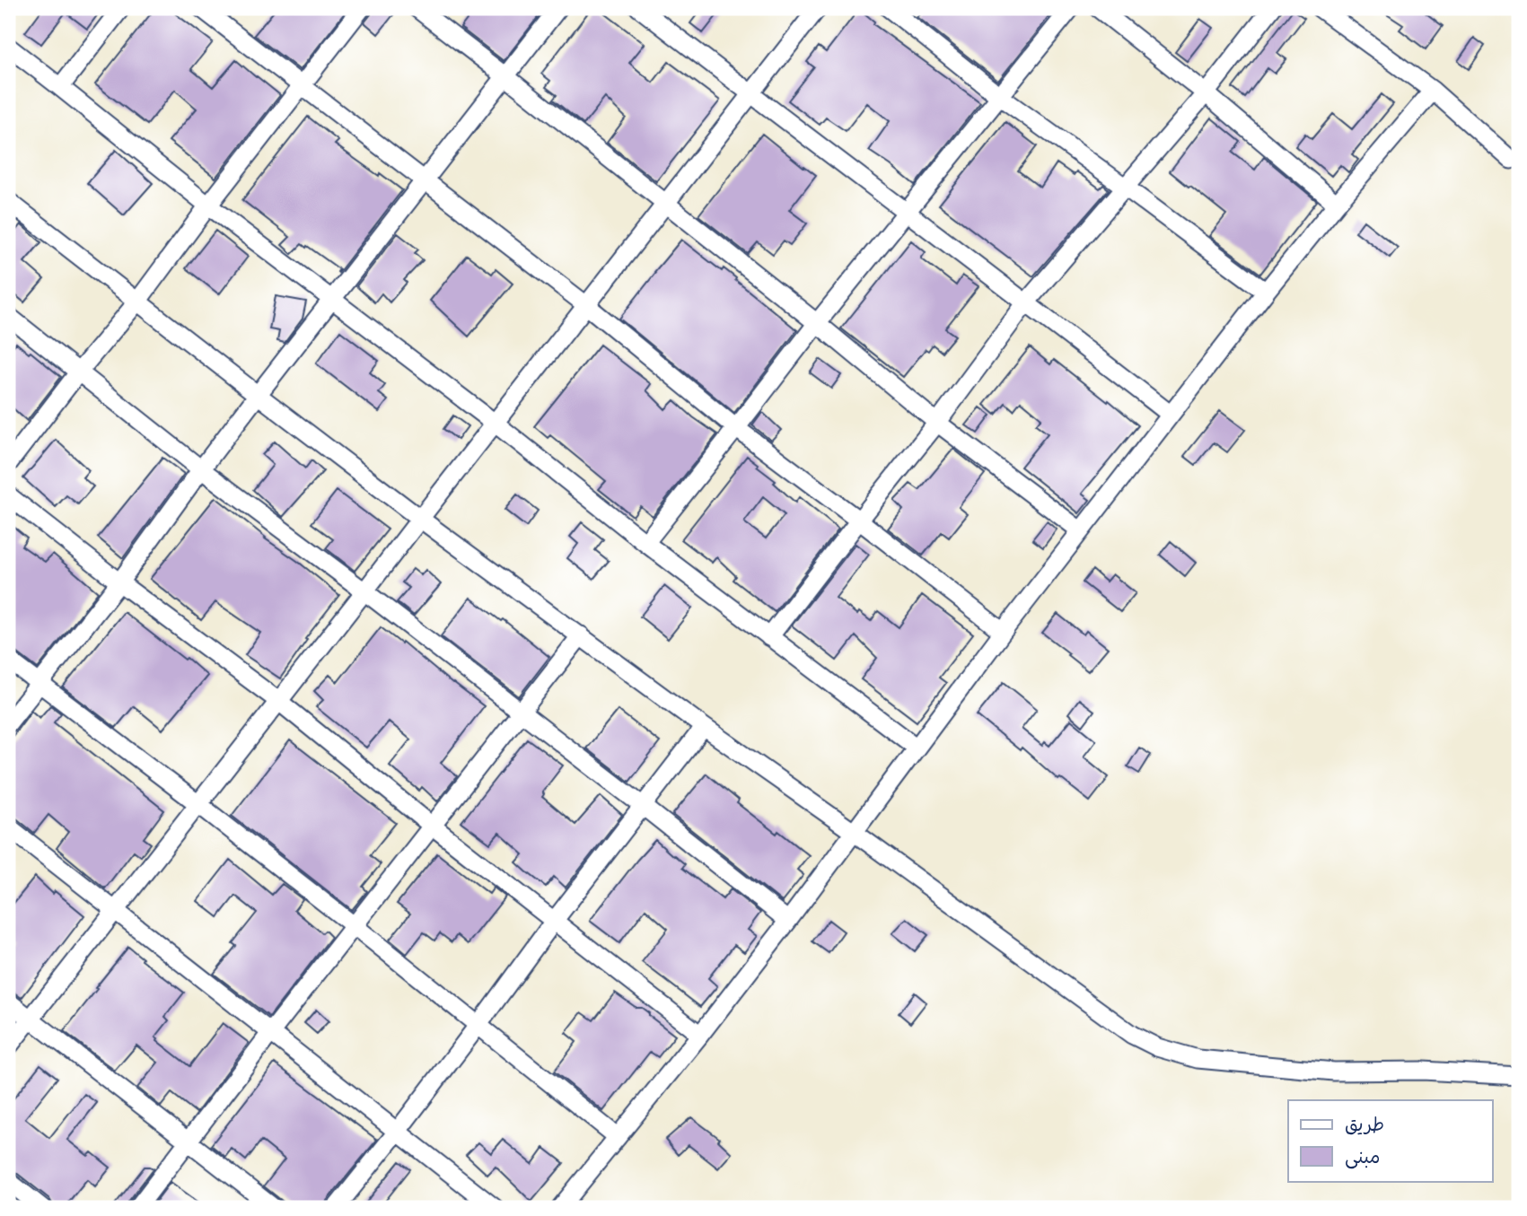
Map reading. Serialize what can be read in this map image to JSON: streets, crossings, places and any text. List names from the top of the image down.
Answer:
{
  "legend": ["طريق", "مبنى"]
}
